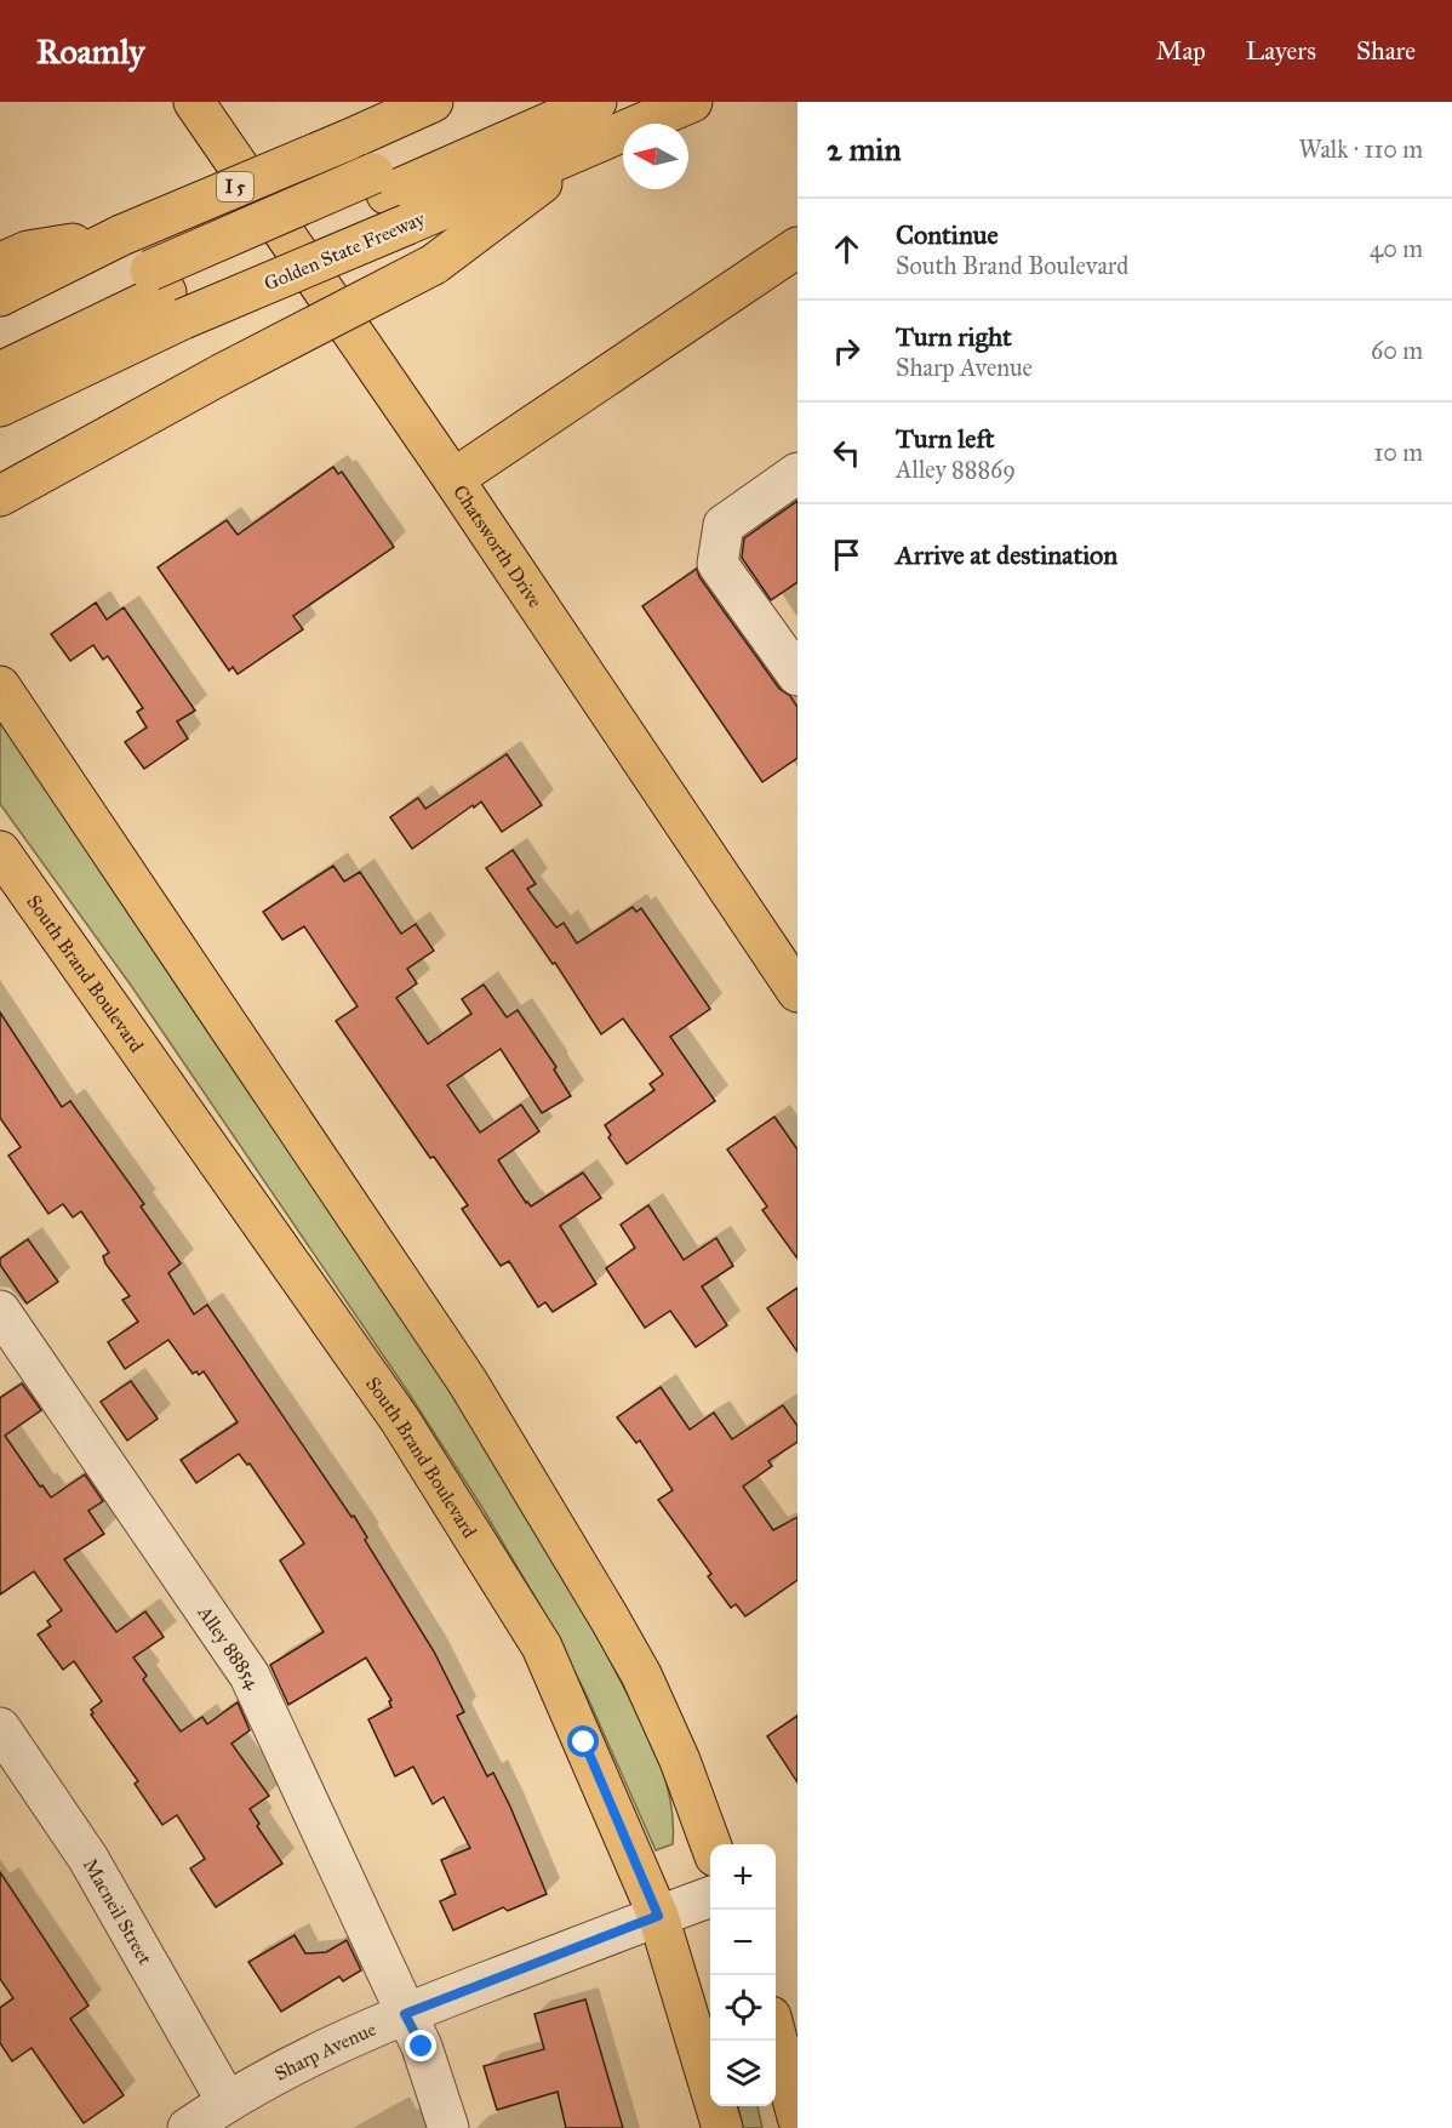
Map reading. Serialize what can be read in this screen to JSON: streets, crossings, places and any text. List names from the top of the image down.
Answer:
{
  "streets": {
    "main road": [
      "I 5",
      "Golden State Freeway",
      "Chatsworth Drive",
      "South Brand Boulevard"
    ],
    "street": ["Alley 88854", "Macneil Street", "Sharp Avenue"]
  },
  "crossings": [
    ["South Brand Boulevard", "Sharp Avenue"],
    ["Alley 88854", "Sharp Avenue"],
    ["Macneil Street", "Sharp Avenue"]
  ],
  "north": "left",
  "page": {
    "header": "Roamly",
    "nav": ["Map", "Layers", "Share"],
    "heading": ["2 min", "Walk · 110 m"],
    "list": [
      ["Continue", "South Brand Boulevard", "40 m"],
      ["Turn right", "Sharp Avenue", "60 m"],
      ["Turn left", "Alley 88869", "10 m"],
      "Arrive at destination"
    ],
    "map_buttons": ["+", "−"]
  }
}
